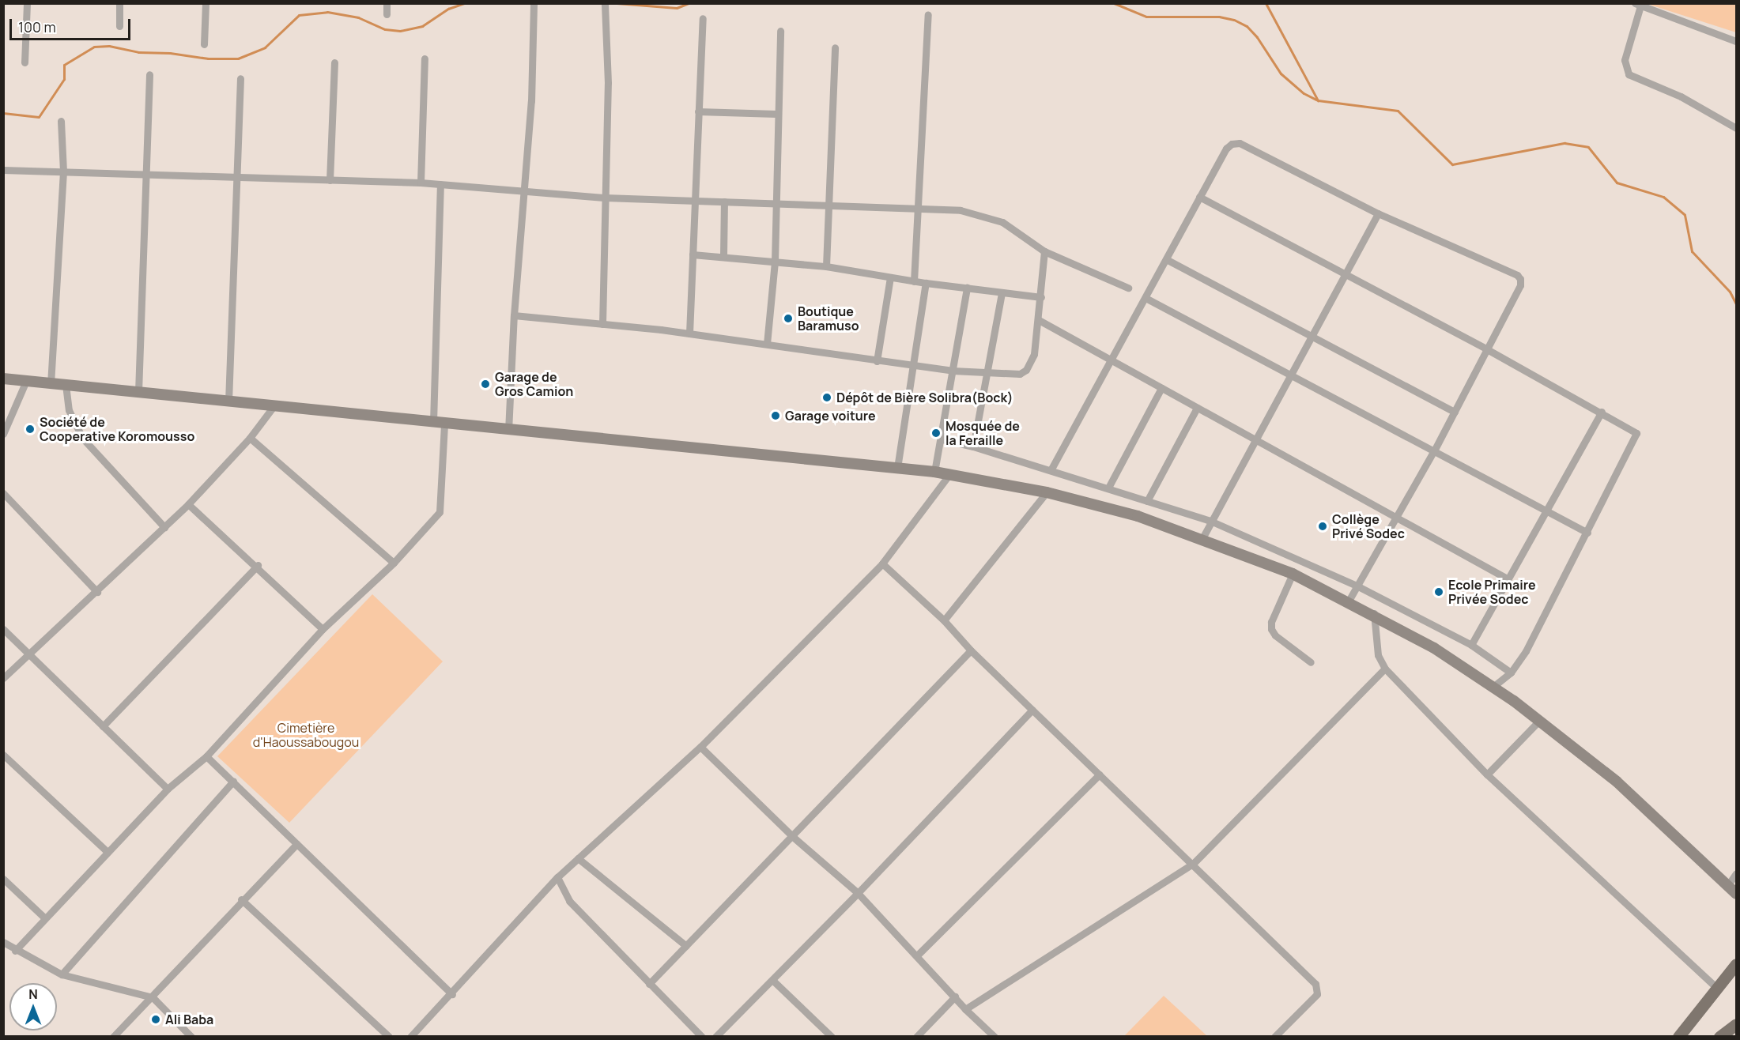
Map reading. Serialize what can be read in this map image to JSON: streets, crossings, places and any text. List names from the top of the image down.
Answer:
{
  "parks": ["Cimetière d'Haoussabougou"],
  "places": [
    "Boutique Baramuso",
    "Garage de Gros Camion",
    "Dépôt de Bière Solibra(Bock)",
    "Garage voiture",
    "Société de Cooperative Koromousso",
    "Mosquée de la Feraille",
    "Collège Privé Sodec",
    "Ecole Primaire Privée Sodec",
    "Ali Baba"
  ],
  "scale_bar": "100 m",
  "north": "top"
}
